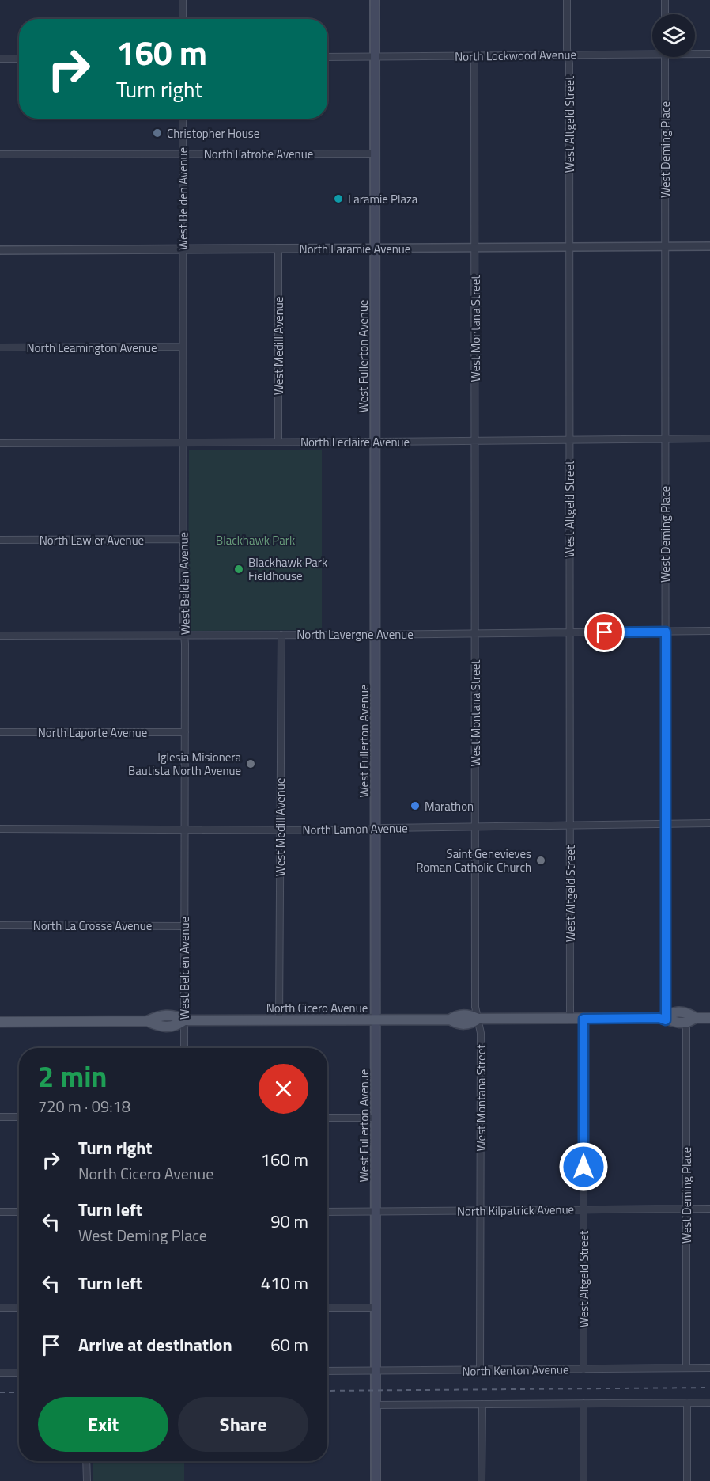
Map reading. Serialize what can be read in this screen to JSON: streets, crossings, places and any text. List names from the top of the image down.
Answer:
{
  "streets": {
    "main road": ["West Fullerton Avenue", "North Cicero Avenue"],
    "street": [
      "North Lockwood Avenue",
      "West Altgeld Street",
      "West Deming Place",
      "North Latrobe Avenue",
      "West Belden Avenue",
      "North Laramie Avenue",
      "West Montana Street",
      "West Medill Avenue",
      "North Leamington Avenue",
      "North Leclaire Avenue",
      "North Lawler Avenue",
      "North Lavergne Avenue",
      "North Laporte Avenue",
      "North Lamon Avenue",
      "North La Crosse Avenue",
      "North Kilpatrick Avenue",
      "North Kenton Avenue"
    ]
  },
  "crossings": [
    ["North Lockwood Avenue", "West Altgeld Street"],
    ["North Lockwood Avenue", "West Montana Street"],
    ["North Lockwood Avenue", "West Fullerton Avenue"],
    ["West Altgeld Street", "North Laramie Avenue"],
    ["West Altgeld Street", "North Leclaire Avenue"],
    ["West Altgeld Street", "North Lavergne Avenue"],
    ["West Altgeld Street", "North Lamon Avenue"],
    ["West Altgeld Street", "North Cicero Avenue"],
    ["West Altgeld Street", "North Kilpatrick Avenue"],
    ["West Altgeld Street", "North Kenton Avenue"],
    ["West Deming Place", "North Laramie Avenue"],
    ["West Deming Place", "North Leclaire Avenue"],
    ["West Deming Place", "North Lavergne Avenue"],
    ["West Deming Place", "North Lamon Avenue"],
    ["West Deming Place", "North Cicero Avenue"],
    ["West Deming Place", "North Kilpatrick Avenue"],
    ["West Deming Place", "North Kenton Avenue"],
    ["North Latrobe Avenue", "West Belden Avenue"],
    ["North Latrobe Avenue", "West Fullerton Avenue"],
    ["West Belden Avenue", "North Laramie Avenue"],
    ["West Belden Avenue", "North Leamington Avenue"],
    ["West Belden Avenue", "North Leclaire Avenue"],
    ["West Belden Avenue", "North Lawler Avenue"],
    ["West Belden Avenue", "North Lavergne Avenue"],
    ["West Belden Avenue", "North Laporte Avenue"],
    ["West Belden Avenue", "North Lamon Avenue"],
    ["West Belden Avenue", "North La Crosse Avenue"],
    ["West Belden Avenue", "North Cicero Avenue"],
    ["North Laramie Avenue", "West Montana Street"],
    ["North Laramie Avenue", "West Medill Avenue"],
    ["North Laramie Avenue", "West Fullerton Avenue"],
    ["West Montana Street", "North Leclaire Avenue"],
    ["West Montana Street", "North Lavergne Avenue"],
    ["West Montana Street", "North Lamon Avenue"],
    ["West Montana Street", "North Cicero Avenue"],
    ["West Montana Street", "North Kilpatrick Avenue"],
    ["West Montana Street", "North Kenton Avenue"],
    ["West Medill Avenue", "North Leclaire Avenue"],
    ["West Medill Avenue", "North Lavergne Avenue"],
    ["West Medill Avenue", "North Lamon Avenue"],
    ["West Medill Avenue", "North Cicero Avenue"],
    ["West Fullerton Avenue", "North Leclaire Avenue"],
    ["West Fullerton Avenue", "North Lavergne Avenue"],
    ["West Fullerton Avenue", "North Lamon Avenue"],
    ["West Fullerton Avenue", "North Cicero Avenue"],
    ["West Fullerton Avenue", "North Kilpatrick Avenue"],
    ["West Fullerton Avenue", "North Kenton Avenue"]
  ],
  "parks": ["Blackhawk Park"],
  "places": [
    "Christopher House",
    "Laramie Plaza",
    "Blackhawk Park Fieldhouse",
    "Iglesia Misionera Bautista North Avenue",
    "Marathon",
    "Saint Genevieves Roman Catholic Church"
  ],
  "page": {
    "turn": ["160 m", "Turn right"],
    "heading": ["2 min", "720 m · 09:18"],
    "list": [
      {
        "name": "Turn right",
        "note": "North Cicero Avenue",
        "value": "160 m"
      },
      {
        "name": "Turn left",
        "note": "West Deming Place",
        "value": "90 m"
      },
      {
        "name": "Turn left",
        "value": "410 m"
      },
      {
        "name": "Arrive at destination",
        "value": "60 m"
      }
    ],
    "buttons": ["Exit", "Share"]
  }
}
